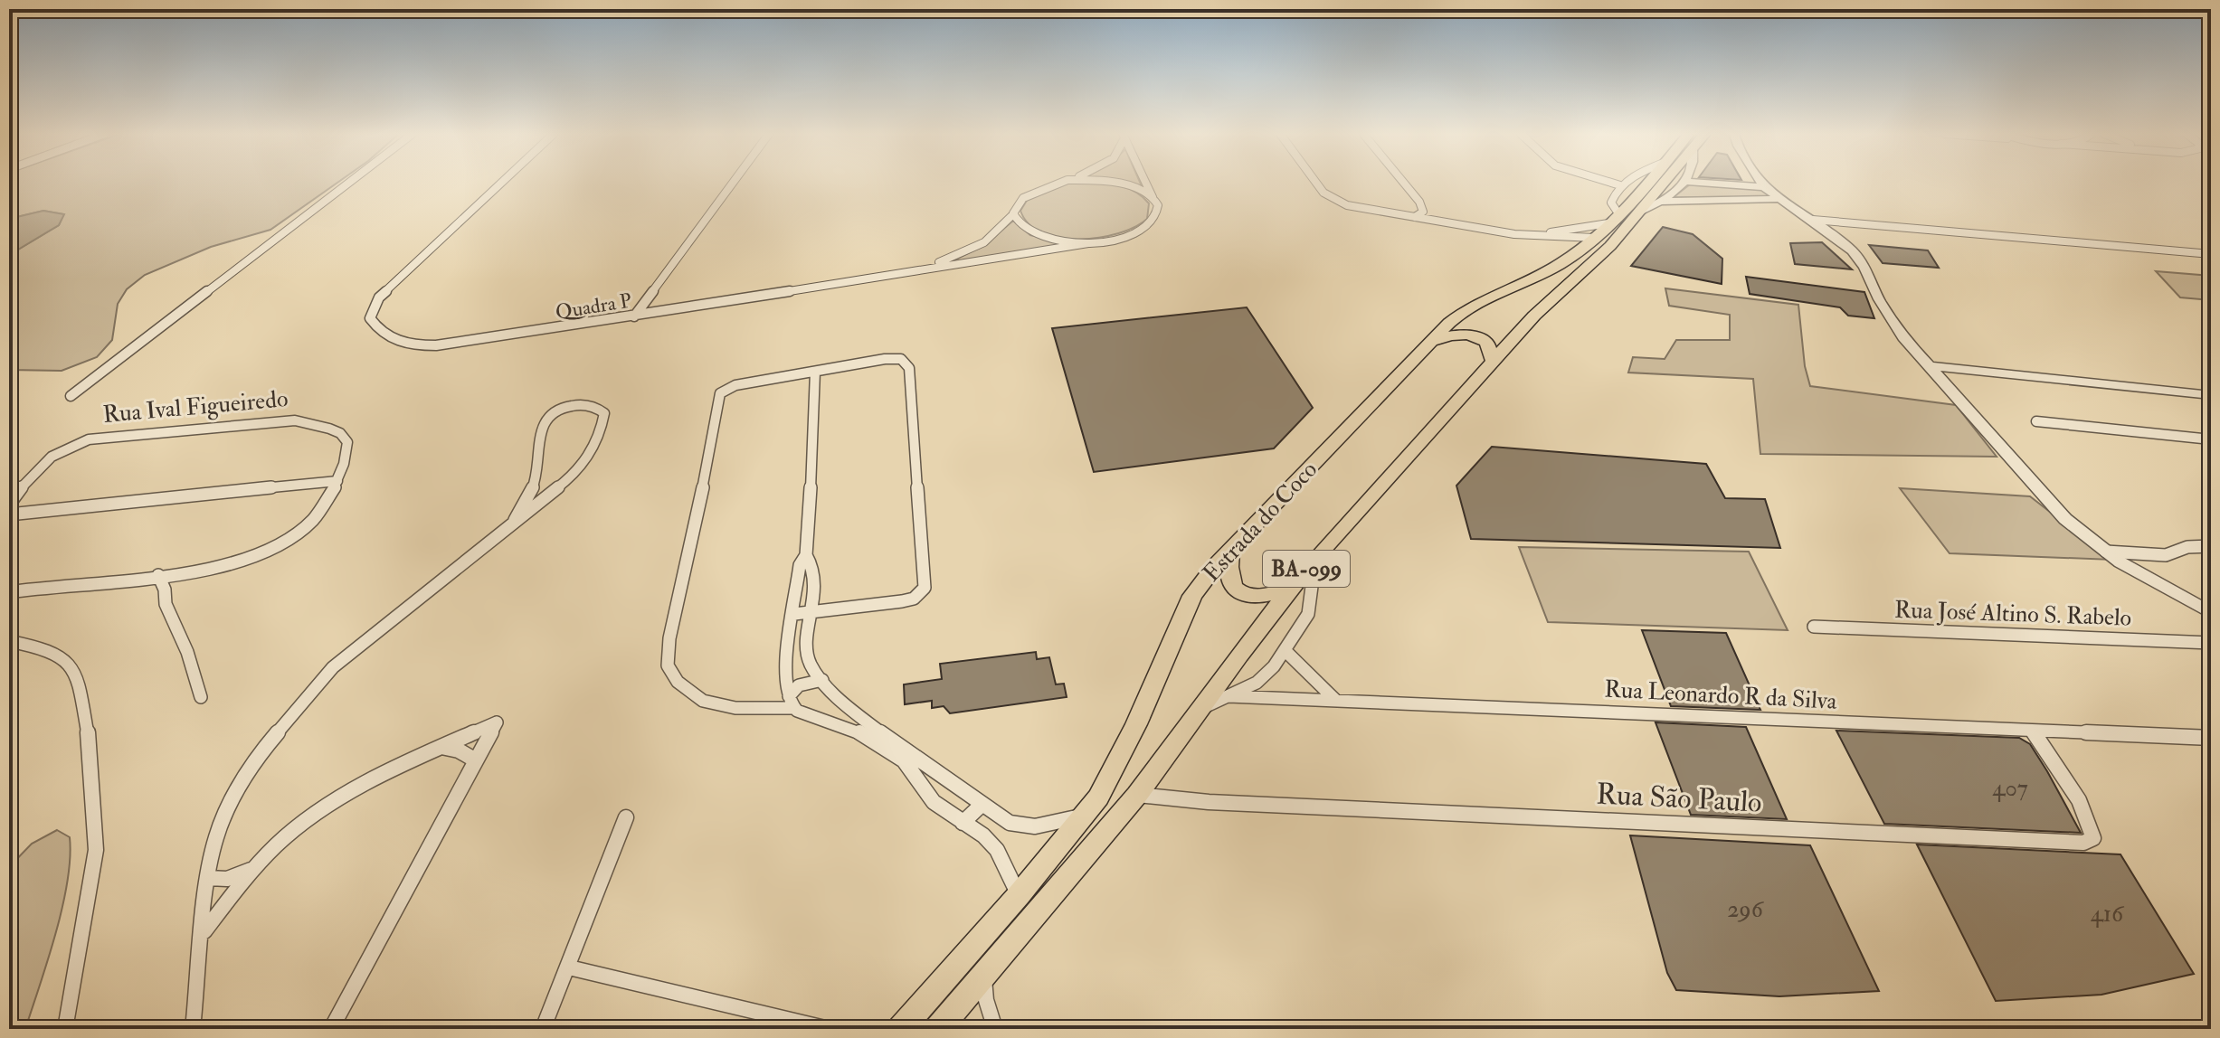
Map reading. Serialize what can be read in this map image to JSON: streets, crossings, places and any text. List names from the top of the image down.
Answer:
{
  "streets": {
    "highway": ["Estrada do Coco", "BA-099"],
    "street": [
      "Quadra P",
      "Rua Ival Figueiredo",
      "Rua José Altino S. Rabelo",
      "Rua Leonardo R da Silva",
      "Rua São Paulo"
    ]
  },
  "crossings": [
    ["Estrada do Coco", "Rua São Paulo"],
    ["Rua Leonardo R da Silva", "Rua São Paulo"]
  ],
  "house_numbers": ["407", "296", "416"]
}
